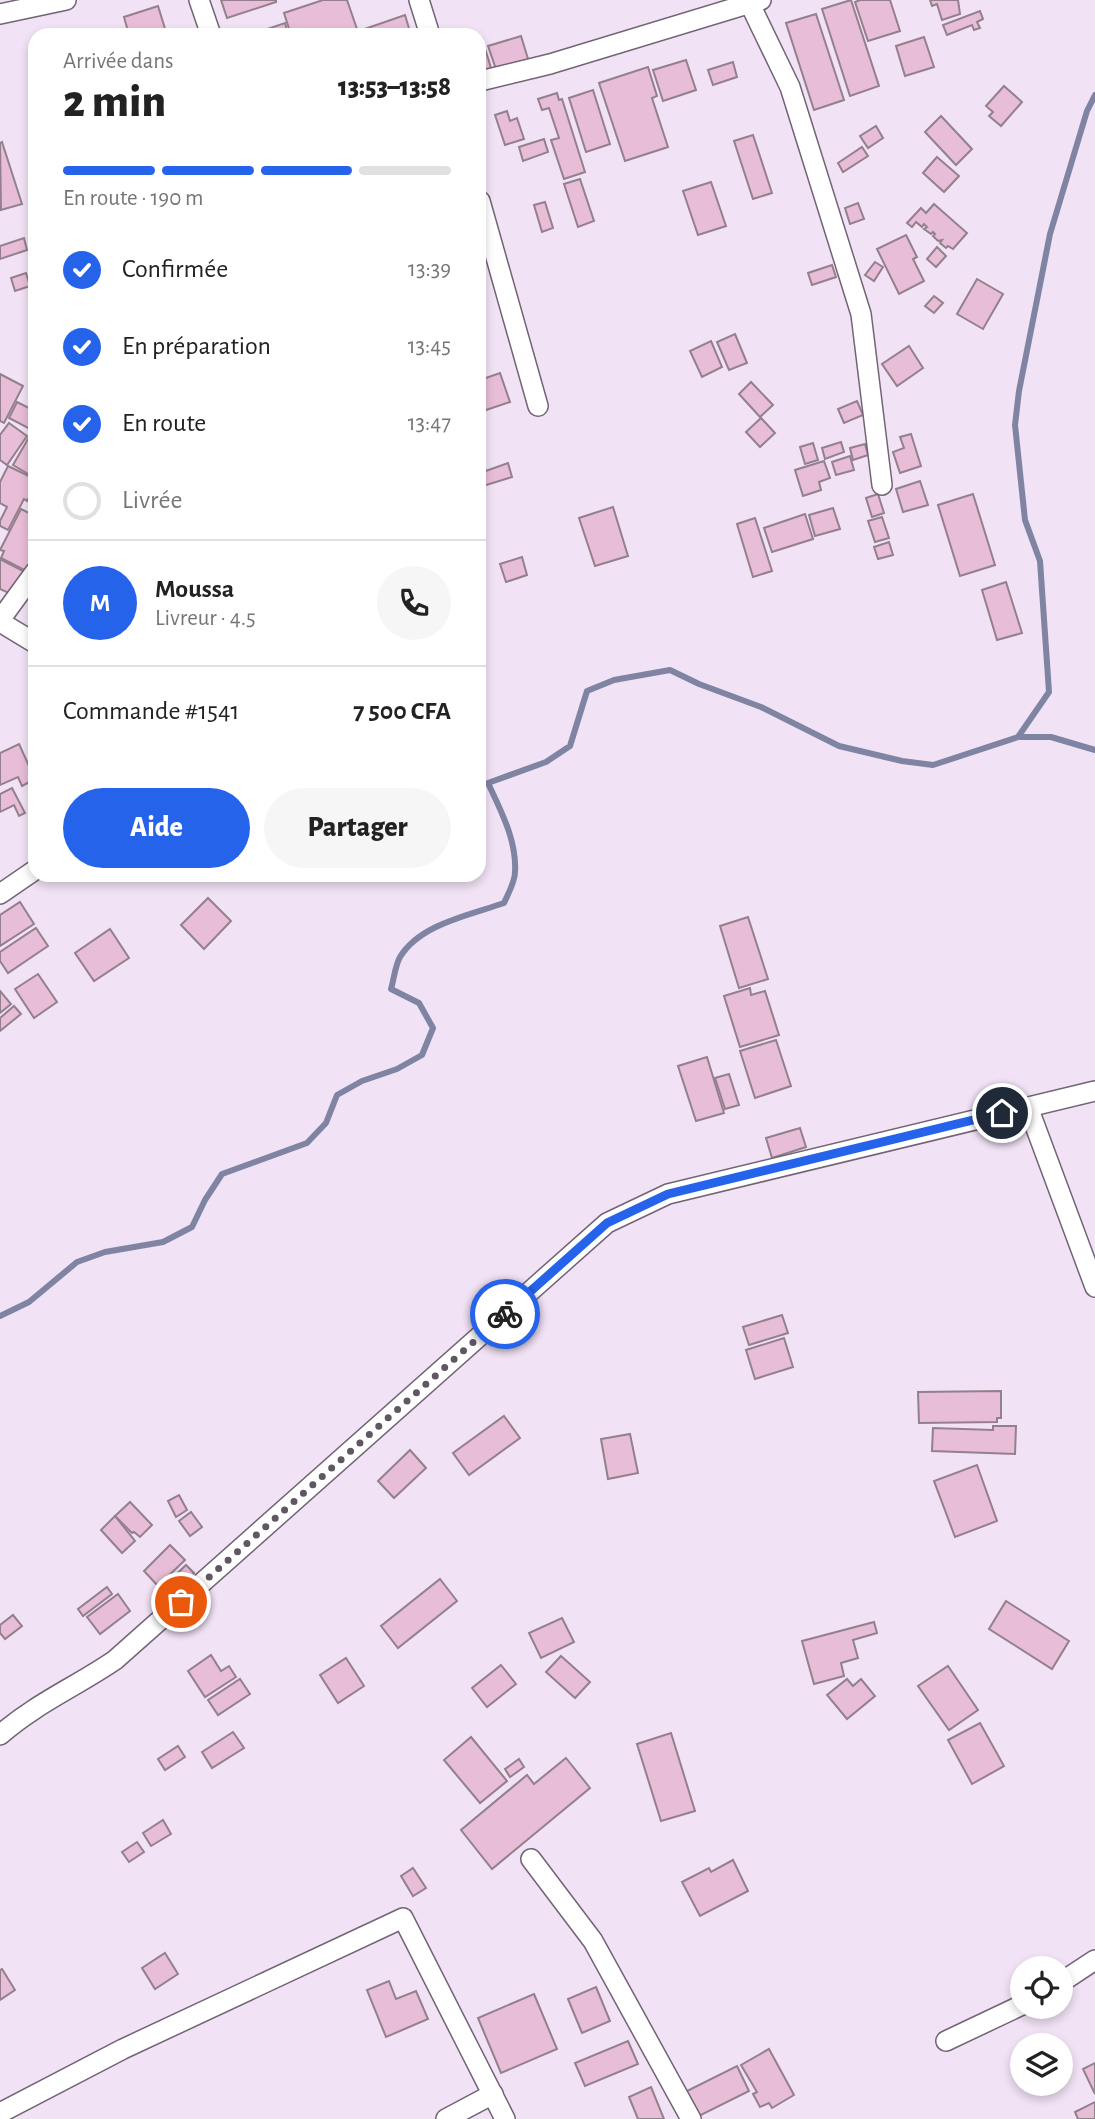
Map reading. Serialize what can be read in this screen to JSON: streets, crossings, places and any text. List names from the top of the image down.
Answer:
{
  "page": {
    "heading": ["2 min", "Arrivée dans", "13:53–13:58"],
    "panel": [
      "Moussa",
      "Livreur · 4.5",
      "Commande #1541",
      "7 500 CFA"
    ],
    "bar": "En route · 190 m",
    "list": [
      ["Confirmée", "13:39"],
      ["En préparation", "13:45"],
      ["En route", "13:47"],
      "Livrée"
    ],
    "round": "M",
    "buttons": ["Aide", "Partager"]
  }
}
